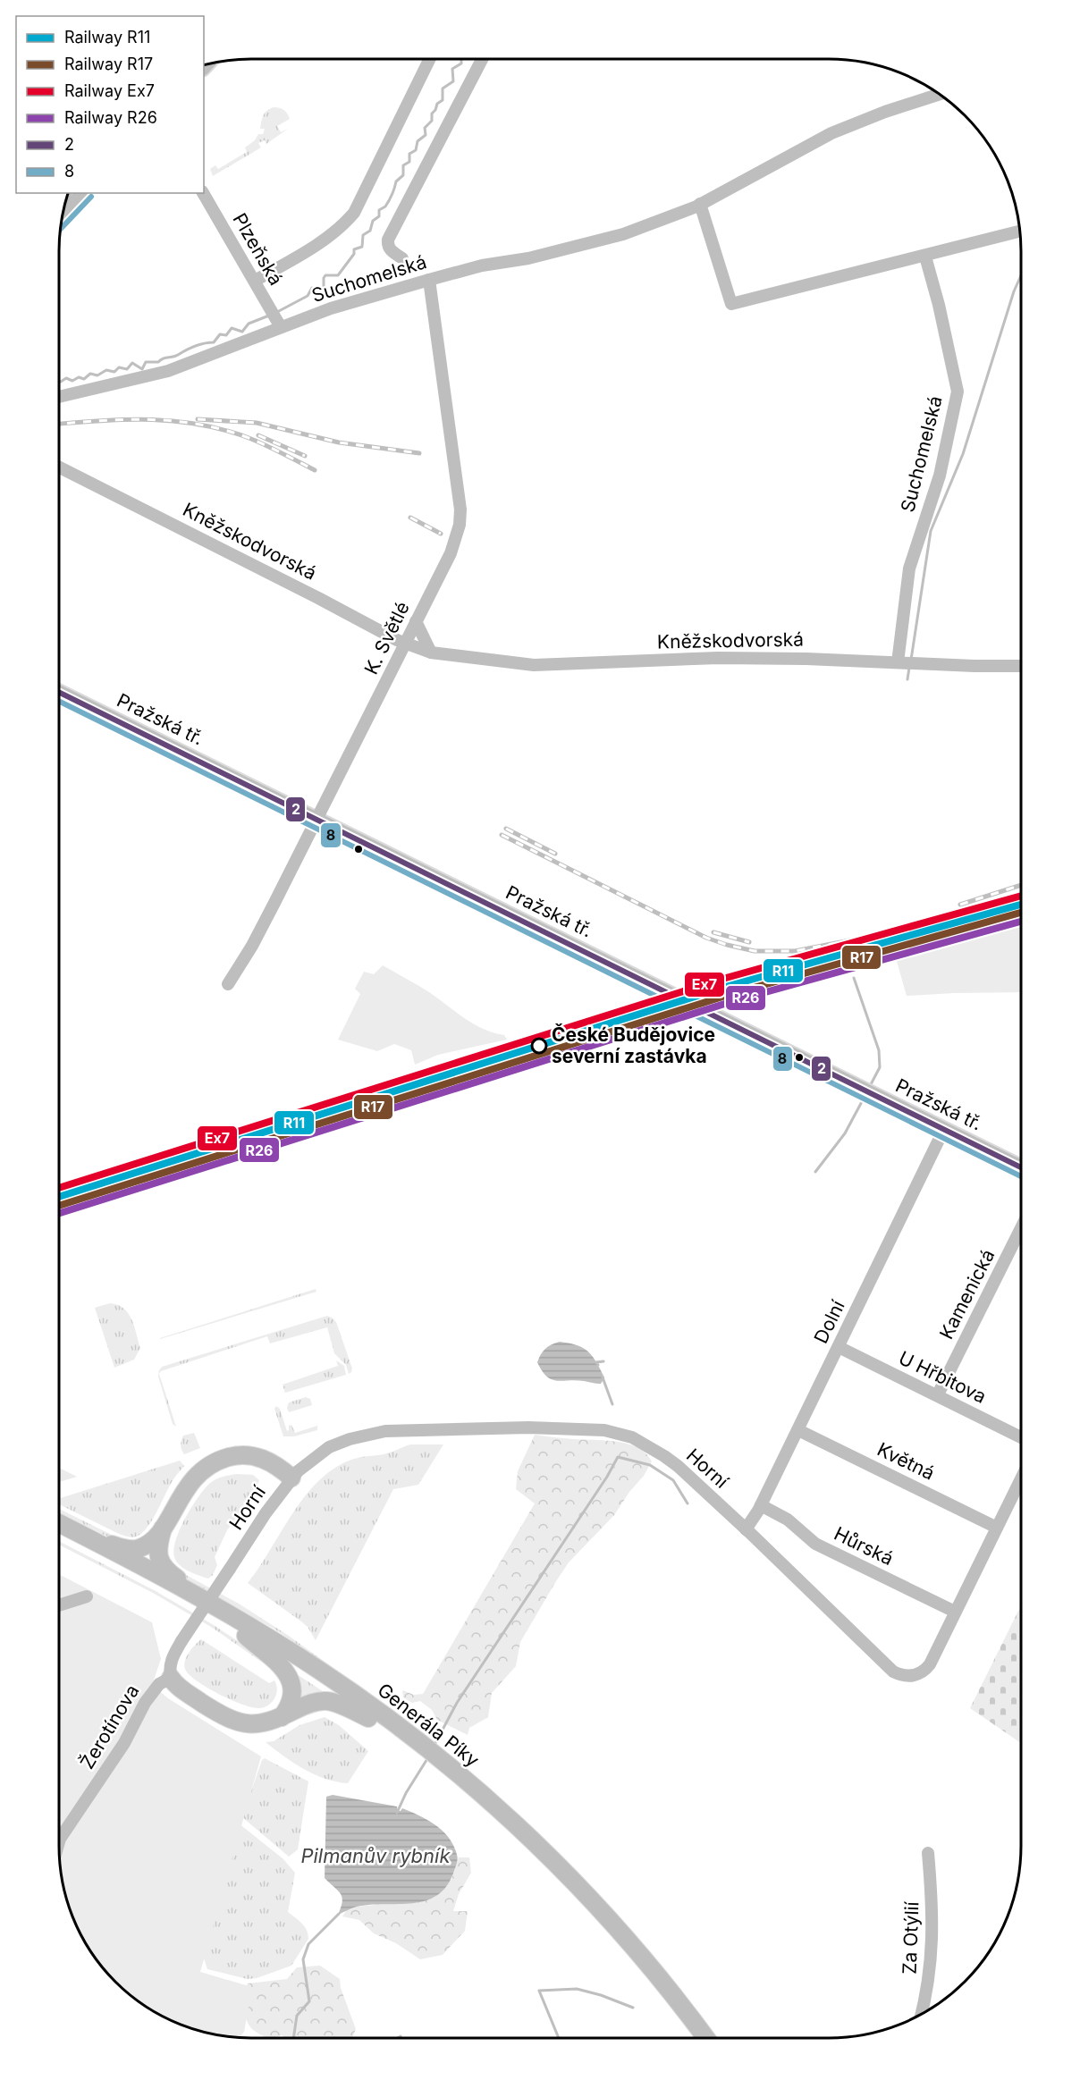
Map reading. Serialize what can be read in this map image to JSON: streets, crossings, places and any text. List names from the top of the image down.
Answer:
{
  "streets": {
    "highway": ["Generála Píky"],
    "main road": ["Pražská tř."],
    "street": [
      "Plzeňská",
      "Suchomelská",
      "Kněžskodvorská",
      "K. Světlé",
      "Kamenická",
      "Dolní",
      "U Hřbitova",
      "Květná",
      "Horní",
      "Hůrská",
      "Žerotínova",
      "Za Otýlií"
    ]
  },
  "crossings": [
    ["Plzeňská", "Suchomelská"],
    ["Suchomelská", "Kněžskodvorská"],
    ["Suchomelská", "K. Světlé"],
    ["Kněžskodvorská", "K. Světlé"],
    ["K. Světlé", "Pražská tř."],
    ["Pražská tř.", "Dolní"],
    ["Kamenická", "U Hřbitova"],
    ["Dolní", "U Hřbitova"],
    ["Dolní", "Květná"],
    ["Dolní", "Horní"],
    ["Dolní", "Hůrská"],
    ["Květná", "Horní"],
    ["Horní", "Hůrská"],
    ["Horní", "Žerotínova"]
  ],
  "water": ["Pilmanův rybník"],
  "places": ["České Budějovice severní zastávka"],
  "lines": [
    "transit line 8",
    "transit line 2",
    "rail line Ex7",
    "rail line R11",
    "rail line R17",
    "rail line R26"
  ],
  "legend": [
    "Railway R11",
    "Railway R17",
    "Railway Ex7",
    "Railway R26",
    "2",
    "8"
  ]
}
